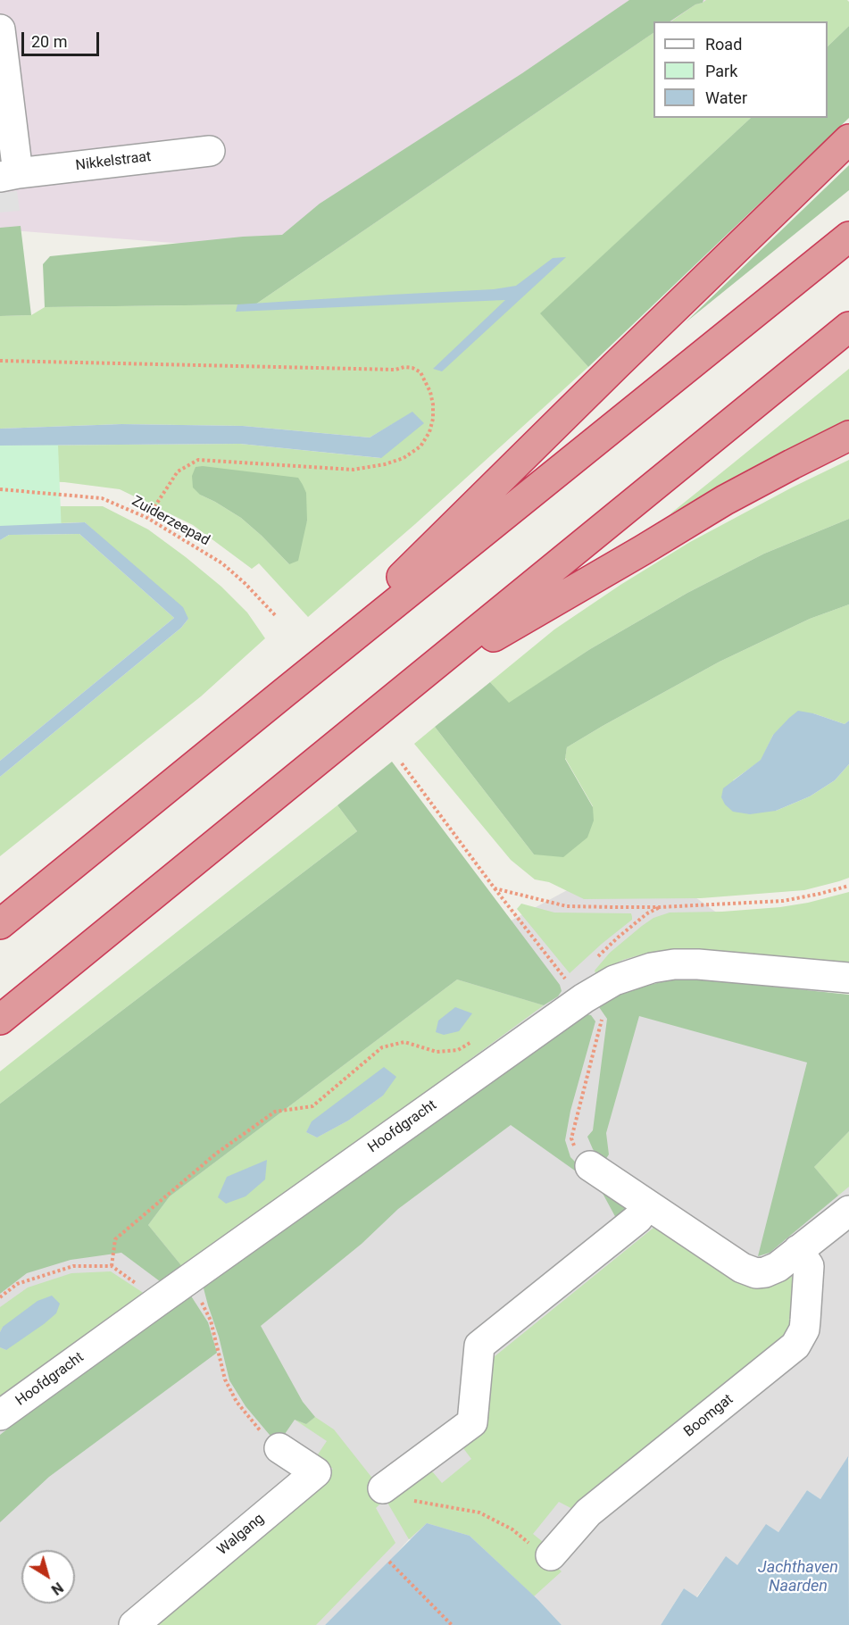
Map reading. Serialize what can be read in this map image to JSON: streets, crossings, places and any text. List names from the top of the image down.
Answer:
{
  "streets": {
    "street": [
      "Nikkelstraat",
      "Hoofdgracht",
      "Boomgat",
      "Walgang"
    ],
    "path": ["Zuiderzeepad"]
  },
  "water": ["Jachthaven Naarden"],
  "legend": ["Road", "Park", "Water"],
  "scale_bar": "20 m",
  "north": "bottom right"
}
